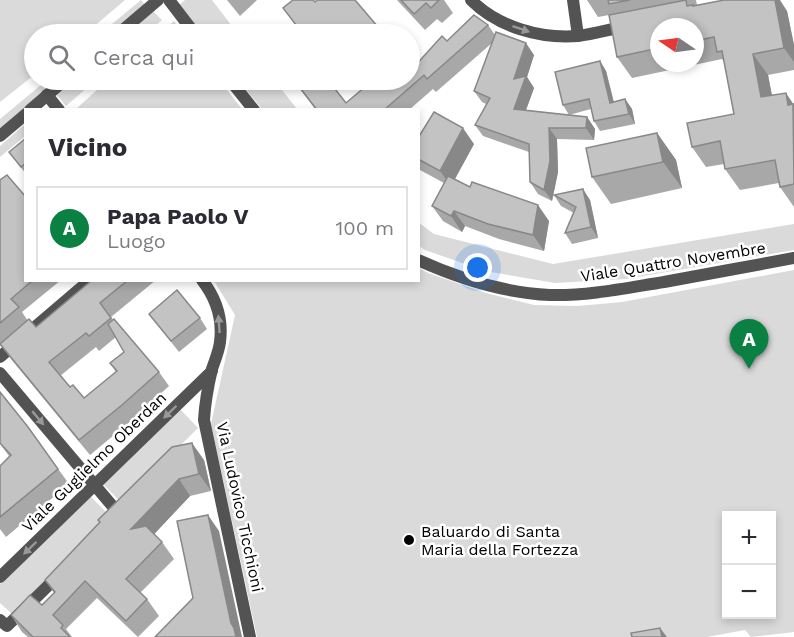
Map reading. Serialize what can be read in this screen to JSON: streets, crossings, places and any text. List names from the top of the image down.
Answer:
{
  "streets": {
    "street": ["Viale Quattro Novembre", "Viale Guglielmo Oberdan", "Via Ludovico Ticchioni"]
  },
  "crossings": [
    ["Viale Guglielmo Oberdan", "Via Ludovico Ticchioni"]
  ],
  "one_way": ["Viale Guglielmo Oberdan"],
  "places": ["Baluardo di Santa Maria della Fortezza"],
  "north": "left",
  "page": {
    "search": "Cerca qui",
    "heading": "Vicino",
    "list": [
      {
        "mark": "A",
        "name": "Papa Paolo V",
        "note": "Luogo",
        "value": "100 m"
      }
    ],
    "pins": "A",
    "map_buttons": ["+", "−"]
  }
}
